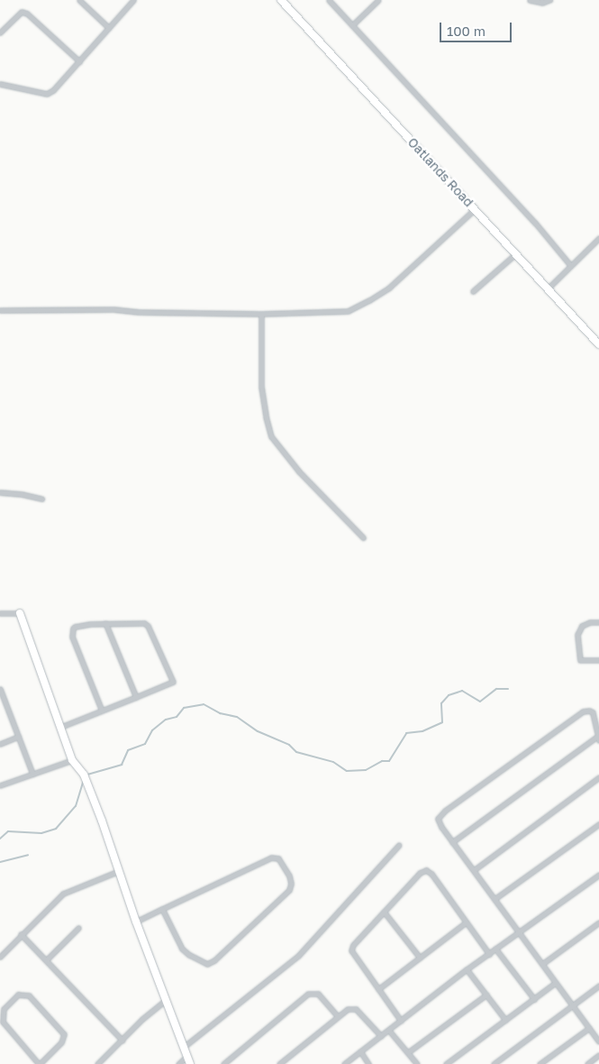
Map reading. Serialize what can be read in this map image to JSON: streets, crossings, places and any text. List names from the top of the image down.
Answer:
{
  "streets": {
    "street": ["Oatlands Road"]
  },
  "scale_bar": "100 m"
}
